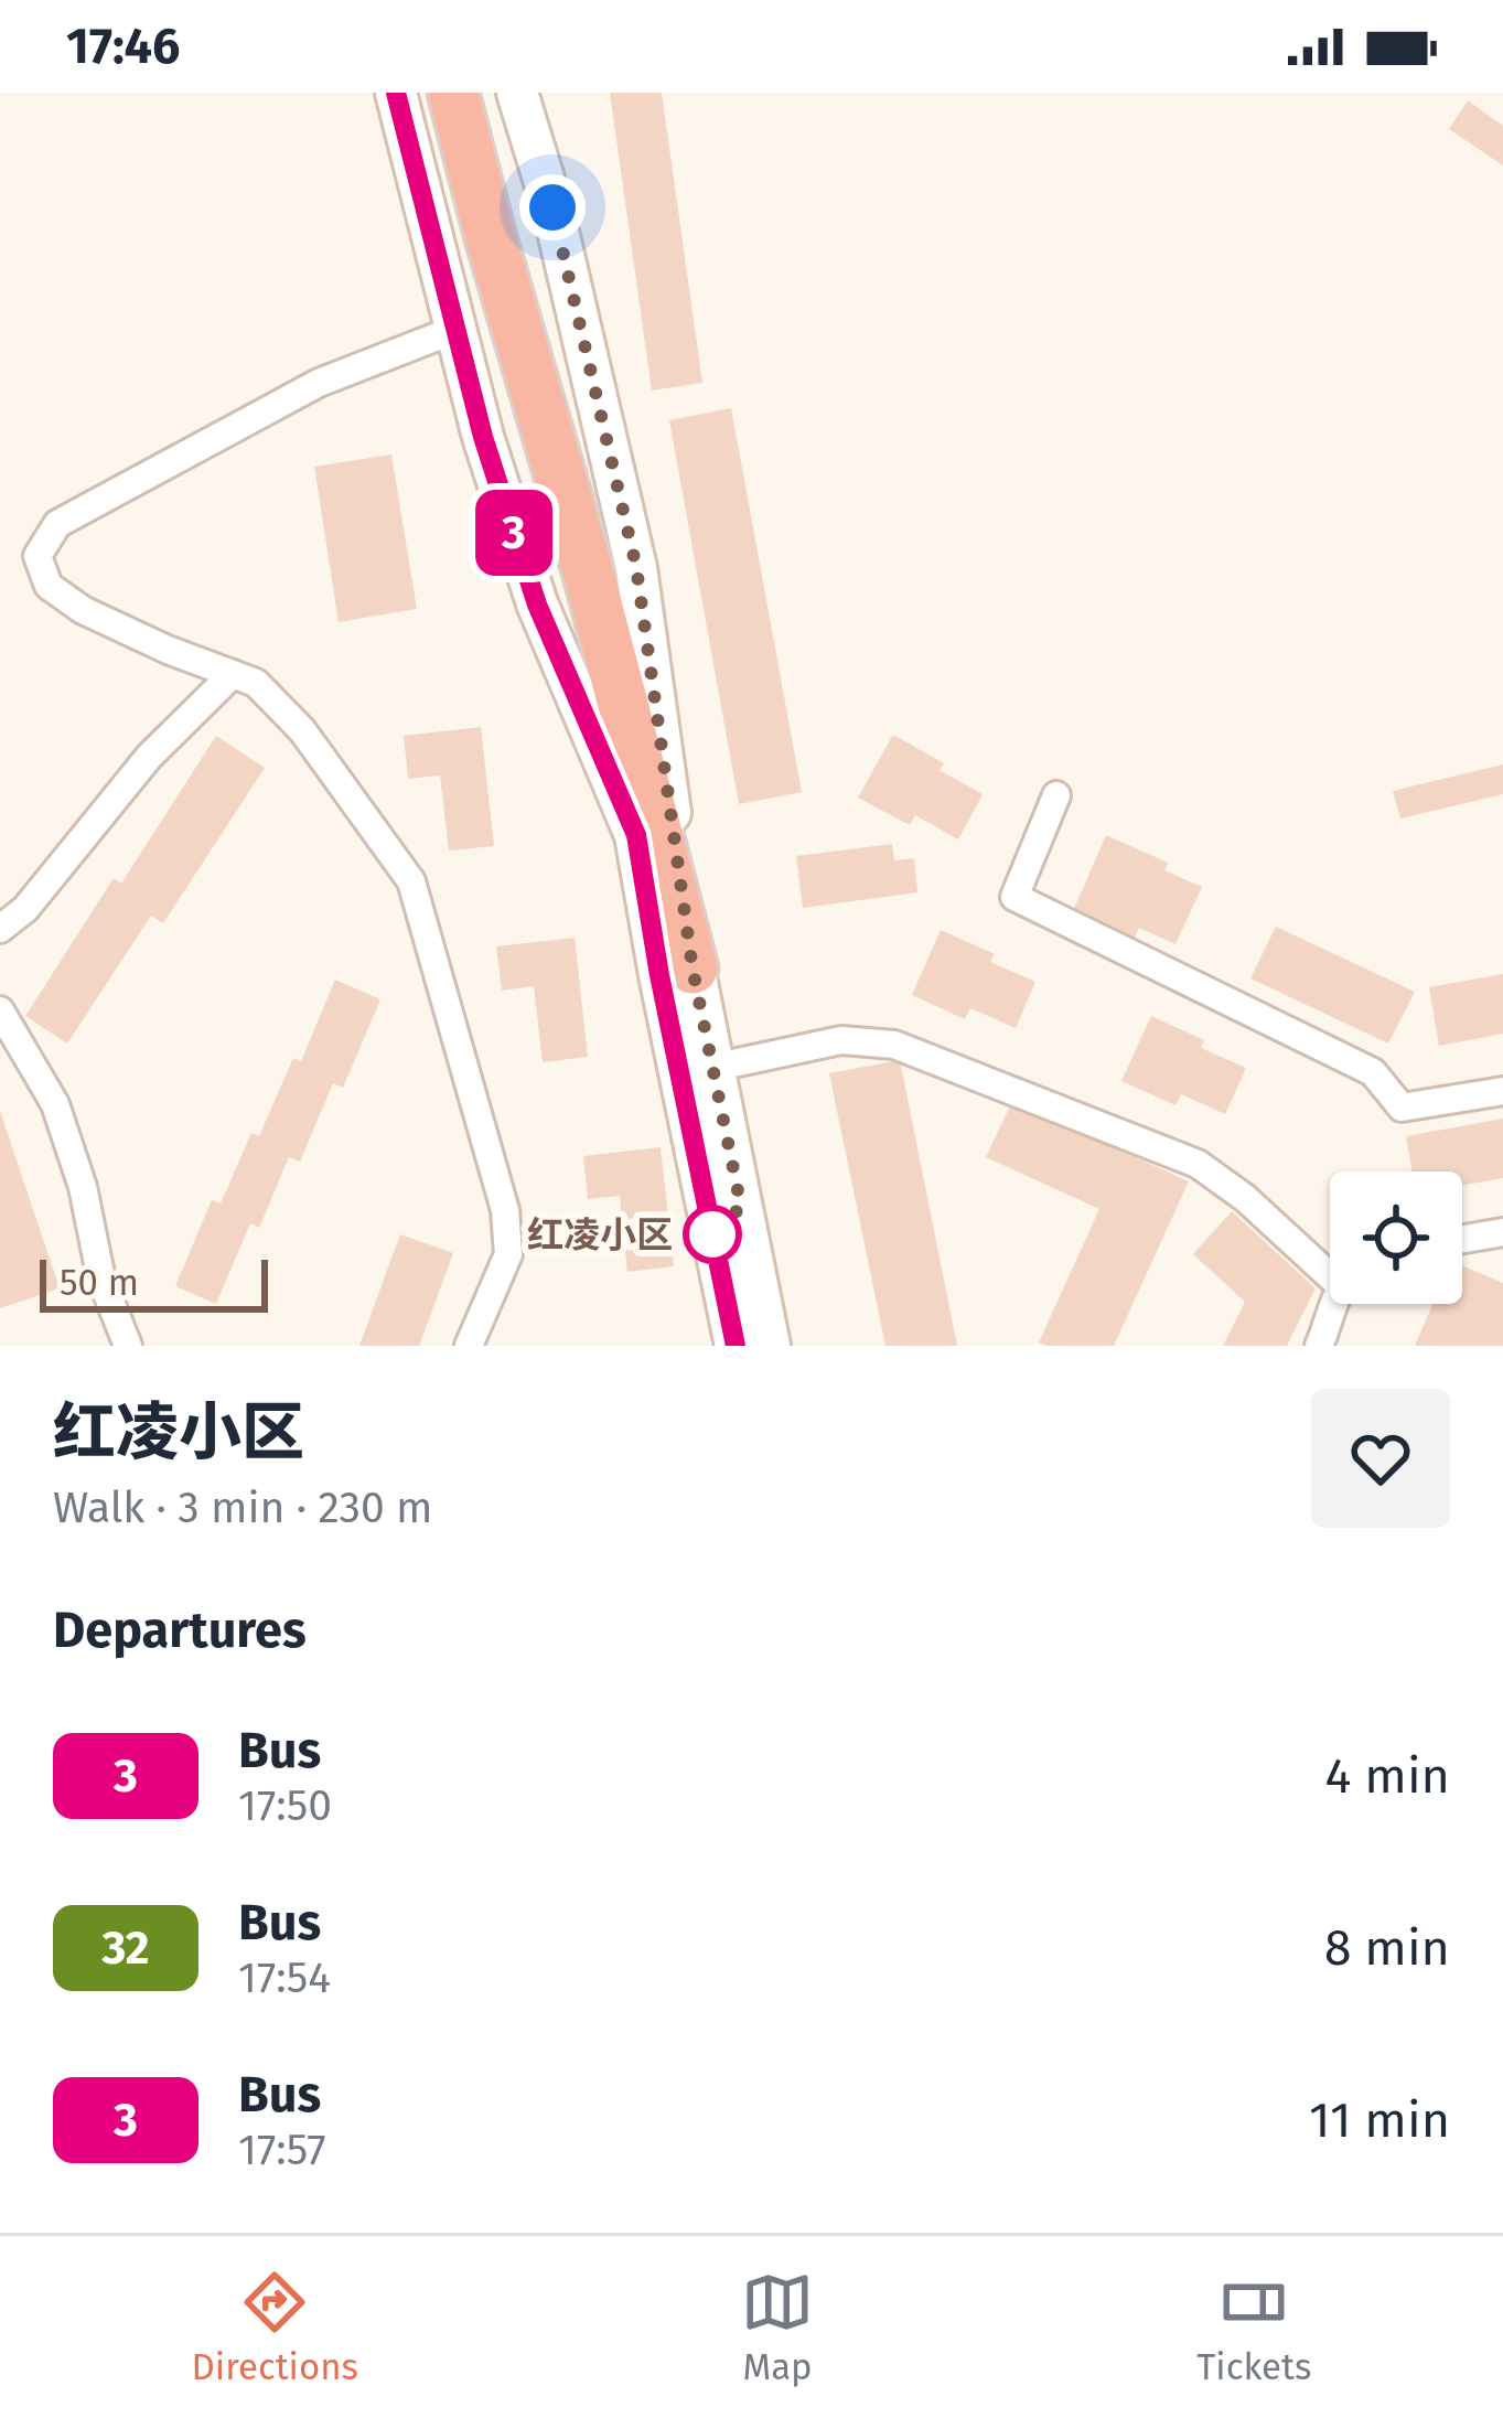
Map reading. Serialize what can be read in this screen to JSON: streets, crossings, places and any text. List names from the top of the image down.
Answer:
{
  "places": ["红凌小区"],
  "lines": ["bus line 3"],
  "scale_bar": "50 m",
  "page": {
    "status": "17:46",
    "on_map": "3",
    "scale": "50 m",
    "heading": [
      ["红凌小区", "Walk · 3 min · 230 m"],
      "Departures"
    ],
    "list": [
      {
        "mark": "3",
        "name": "Bus",
        "note": "17:50",
        "value": "4 min"
      },
      {
        "mark": "32",
        "name": "Bus",
        "note": "17:54",
        "value": "8 min"
      },
      {
        "mark": "3",
        "name": "Bus",
        "note": "17:57",
        "value": "11 min"
      }
    ],
    "tabs": ["Directions", "Map", "Tickets"]
  }
}
